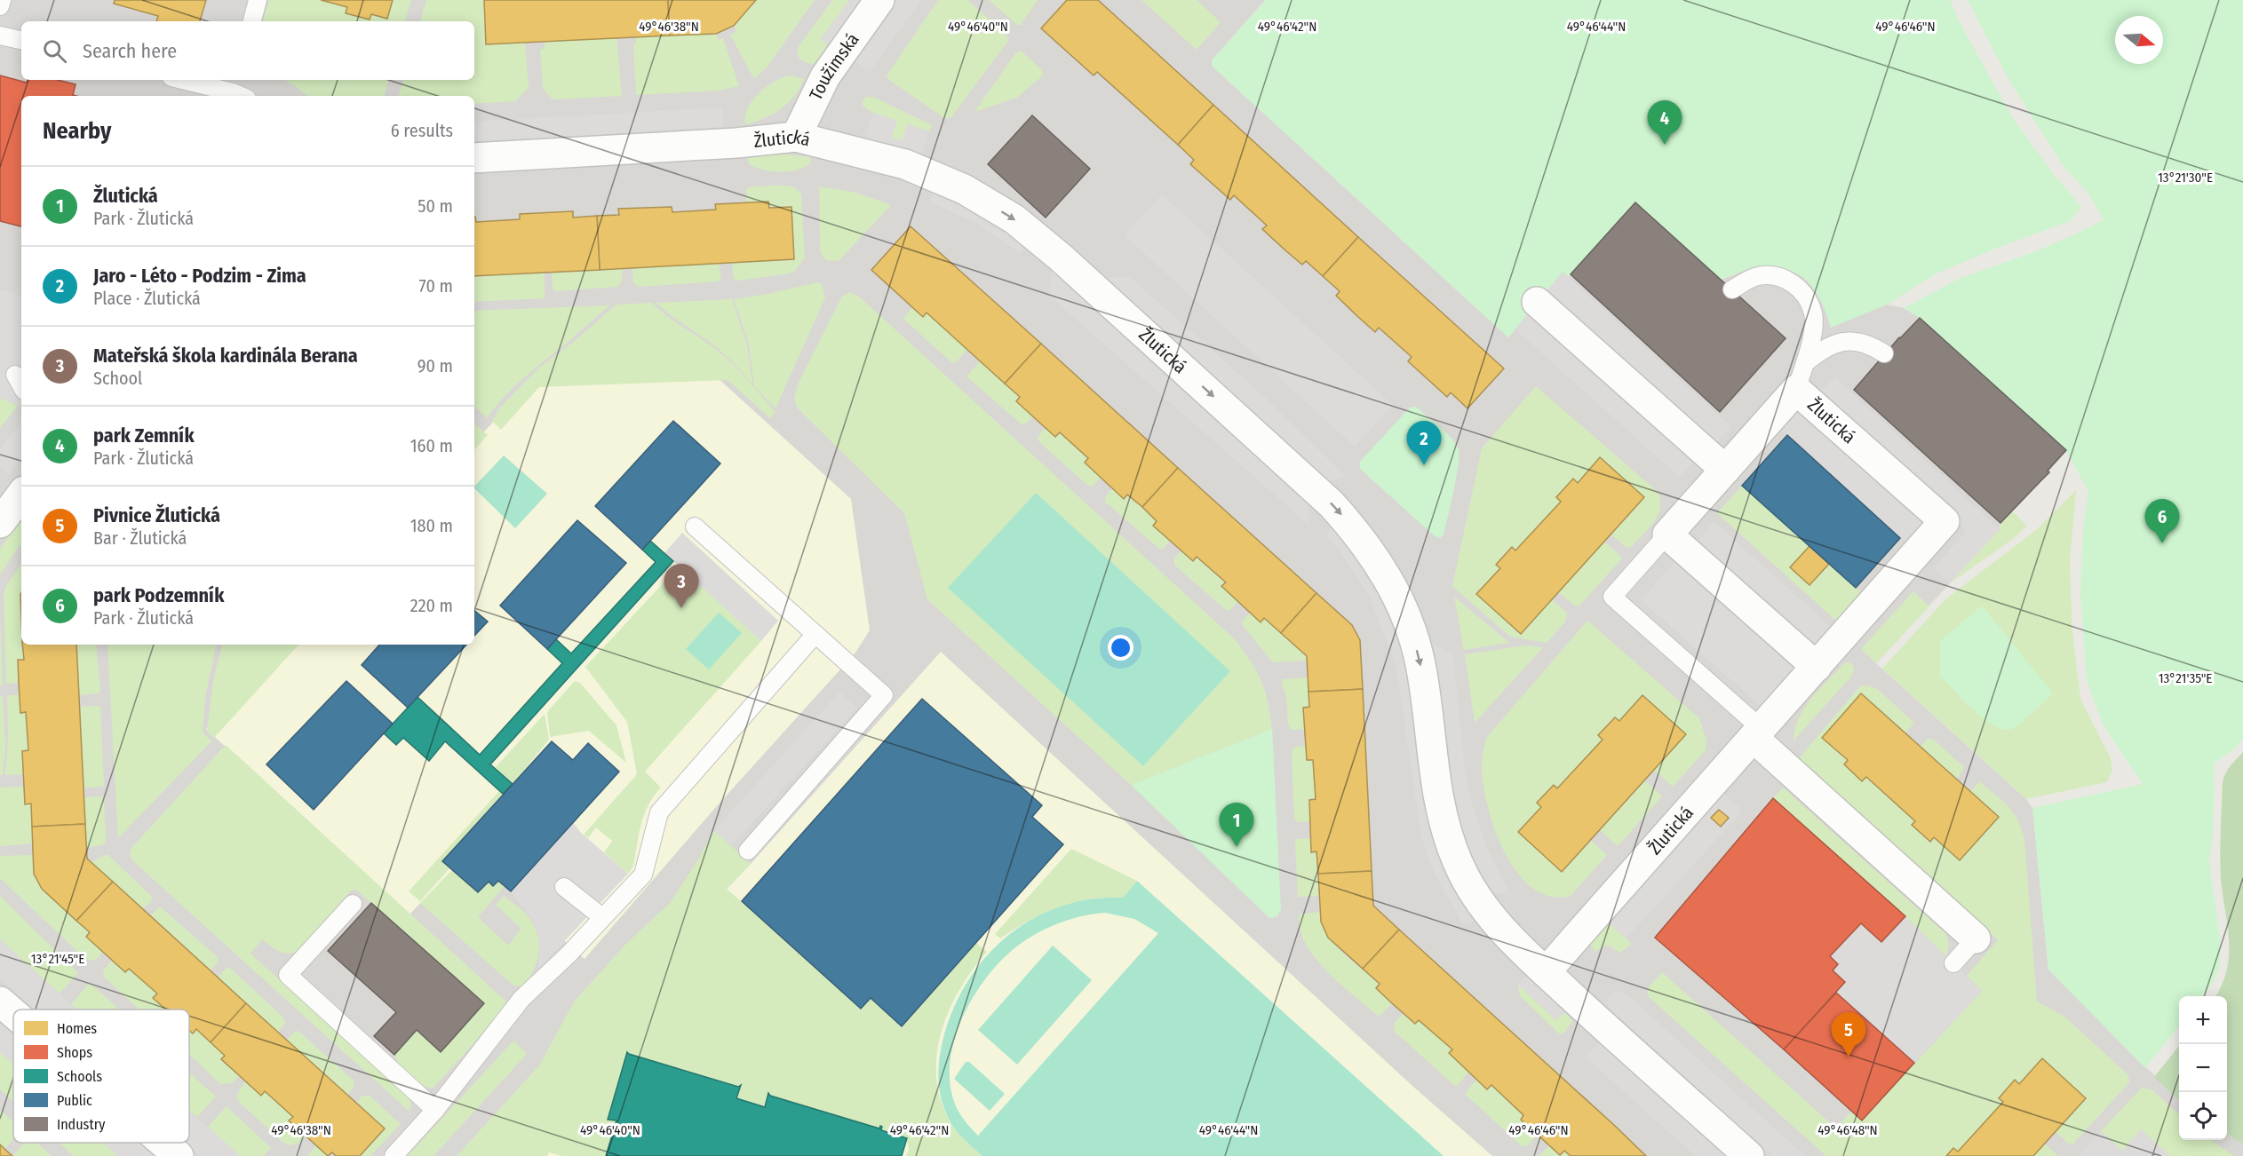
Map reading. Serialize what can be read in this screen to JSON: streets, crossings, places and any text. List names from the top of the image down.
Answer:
{
  "streets": {
    "street": ["Toužimská", "Žlutická"]
  },
  "crossings": [
    ["Toužimská", "Žlutická"]
  ],
  "one_way": ["Žlutická"],
  "legend": [
    "Homes",
    "Shops",
    "Schools",
    "Public",
    "Industry"
  ],
  "north": "right",
  "page": {
    "search": "Search here",
    "heading": ["Nearby", "6 results"],
    "pins": [
      "4",
      "2",
      "6",
      "3",
      "1",
      "5"
    ],
    "list": [
      {
        "mark": "1",
        "name": "Žlutická",
        "note": "Park · Žlutická",
        "value": "50 m"
      },
      {
        "mark": "2",
        "name": "Jaro - Léto - Podzim - Zima",
        "note": "Place · Žlutická",
        "value": "70 m"
      },
      {
        "mark": "3",
        "name": "Mateřská škola kardinála Berana",
        "note": "School",
        "value": "90 m"
      },
      {
        "mark": "4",
        "name": "park Zemník",
        "note": "Park · Žlutická",
        "value": "160 m"
      },
      {
        "mark": "5",
        "name": "Pivnice Žlutická",
        "note": "Bar · Žlutická",
        "value": "180 m"
      },
      {
        "mark": "6",
        "name": "park Podzemník",
        "note": "Park · Žlutická",
        "value": "220 m"
      }
    ],
    "map_buttons": ["+", "−"]
  },
  "coordinates": [
    "49°46'38\"N",
    "49°46'40\"N",
    "49°46'42\"N",
    "49°46'44\"N",
    "49°46'46\"N",
    "13°21'30\"E",
    "13°21'35\"E",
    "13°21'45\"E",
    "49°46'48\"N"
  ]
}
